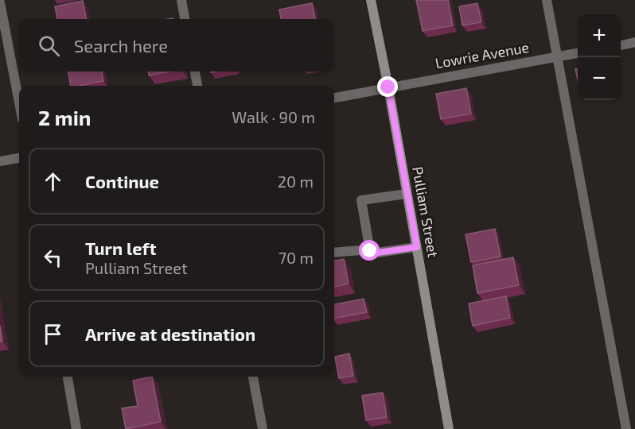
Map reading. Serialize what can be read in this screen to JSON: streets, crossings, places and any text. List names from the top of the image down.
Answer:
{
  "streets": {
    "main road": ["Pulliam Street"],
    "street": ["Lowrie Avenue"]
  },
  "crossings": [
    ["Lowrie Avenue", "Pulliam Street"]
  ],
  "page": {
    "map_buttons": ["+", "−"],
    "search": "Search here",
    "heading": ["2 min", "Walk · 90 m"],
    "list": [
      ["Continue", "20 m"],
      ["Turn left", "Pulliam Street", "70 m"],
      "Arrive at destination"
    ]
  }
}
